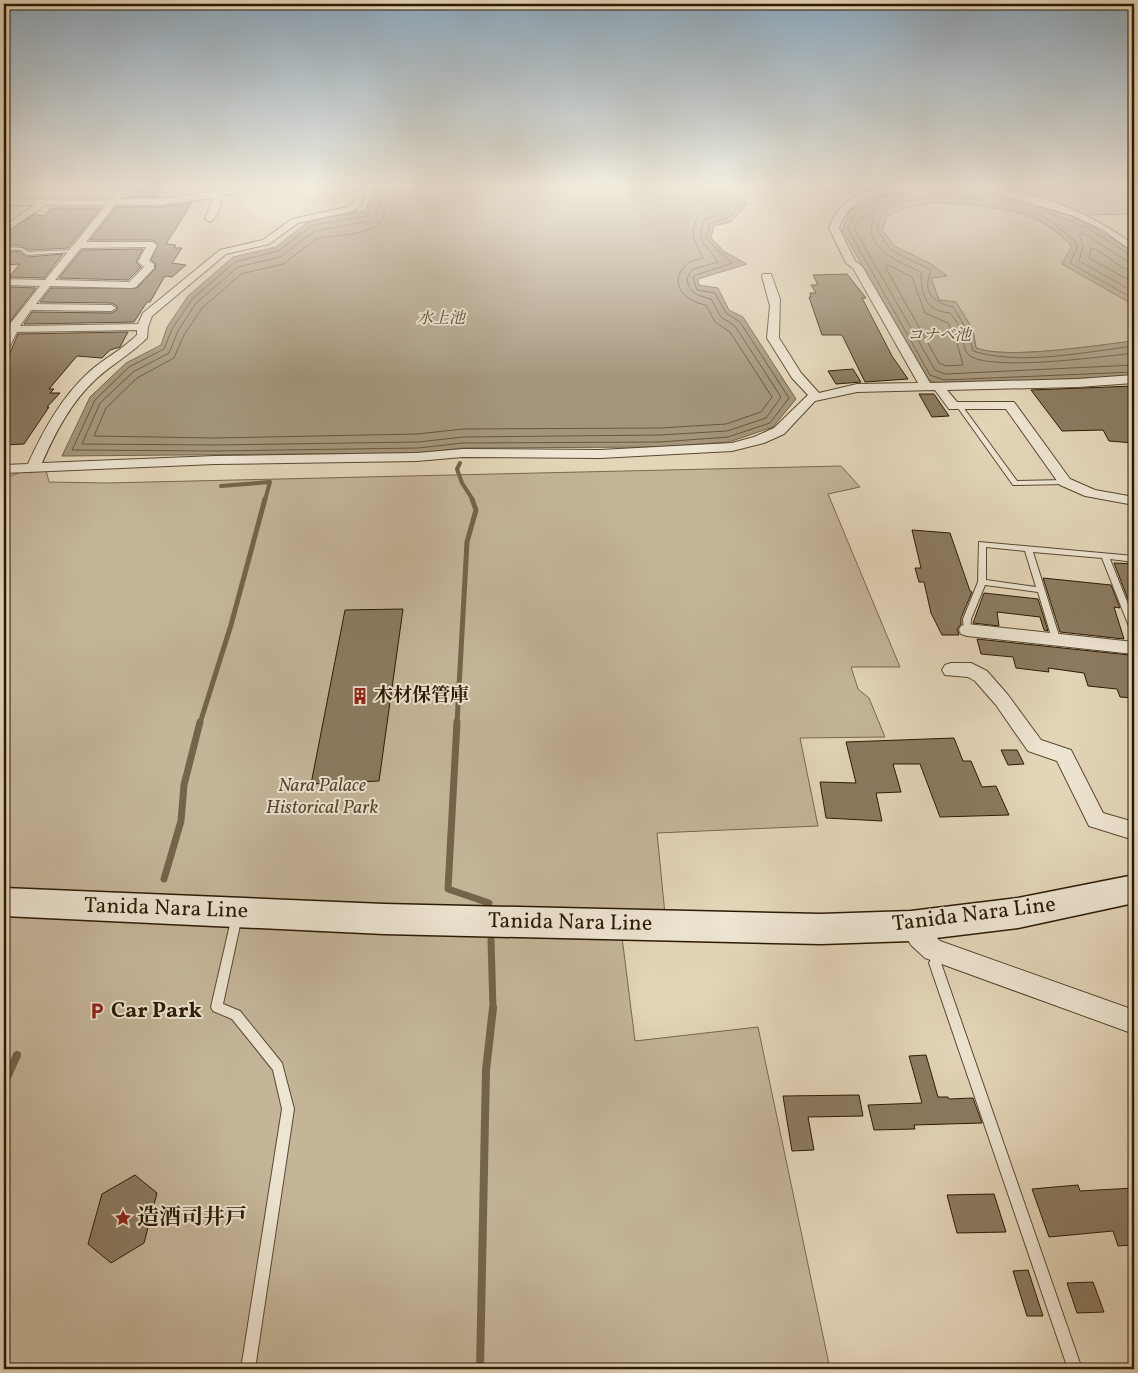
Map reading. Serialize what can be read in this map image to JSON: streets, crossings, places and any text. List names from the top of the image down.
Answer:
{
  "streets": {
    "main road": ["Tanida Nara Line"]
  },
  "water": ["水上池", "コナベ池"],
  "parks": ["Nara Palace Historical Park"],
  "places": {
    "building": ["木材保管庫"],
    "parking": ["Car Park"],
    "place": ["造酒司井戸"]
  }
}
